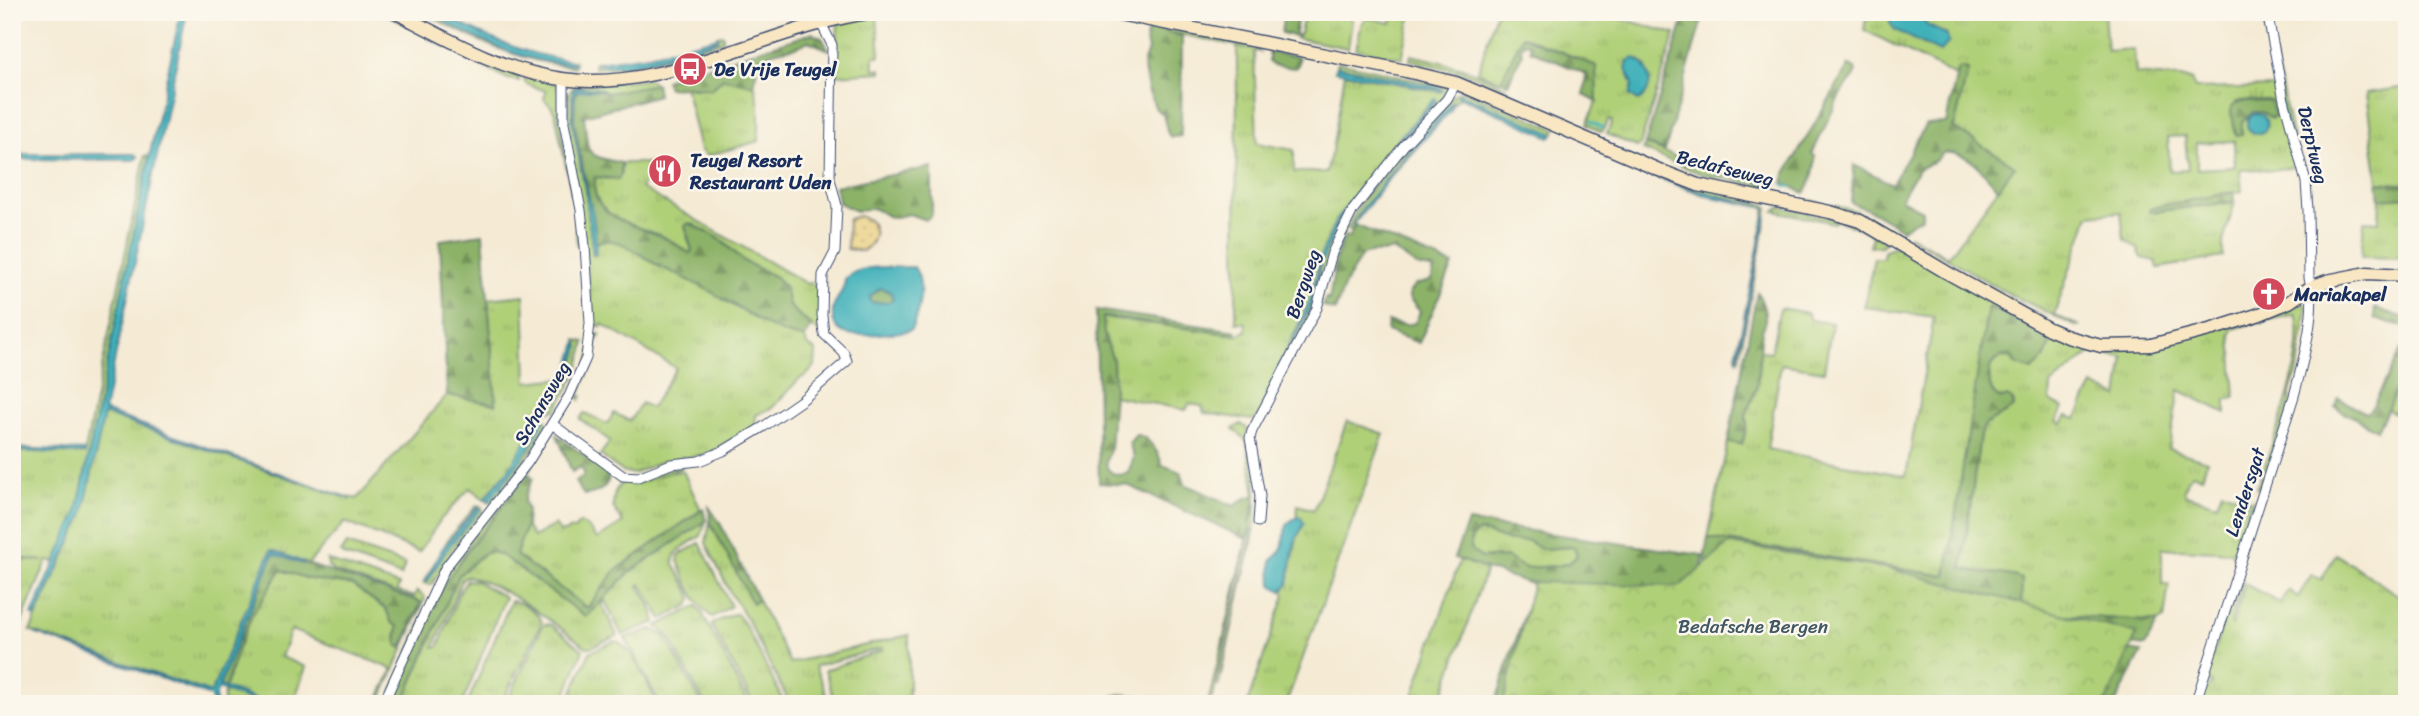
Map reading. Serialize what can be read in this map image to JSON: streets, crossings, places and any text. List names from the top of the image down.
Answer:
{
  "streets": {
    "street": [
      "Derptweg",
      "Bedafseweg",
      "Bergweg",
      "Schansweg",
      "Lendersgat"
    ]
  },
  "crossings": [
    ["Derptweg", "Bedafseweg"],
    ["Derptweg", "Lendersgat"],
    ["Bedafseweg", "Bergweg"],
    ["Bedafseweg", "Lendersgat"]
  ],
  "parks": ["Bedafsche Bergen"],
  "places": {
    "bus stop": ["De Vrije Teugel"],
    "restaurant": ["Teugel Resort Restaurant Uden"],
    "church": ["Mariakapel"]
  }
}
